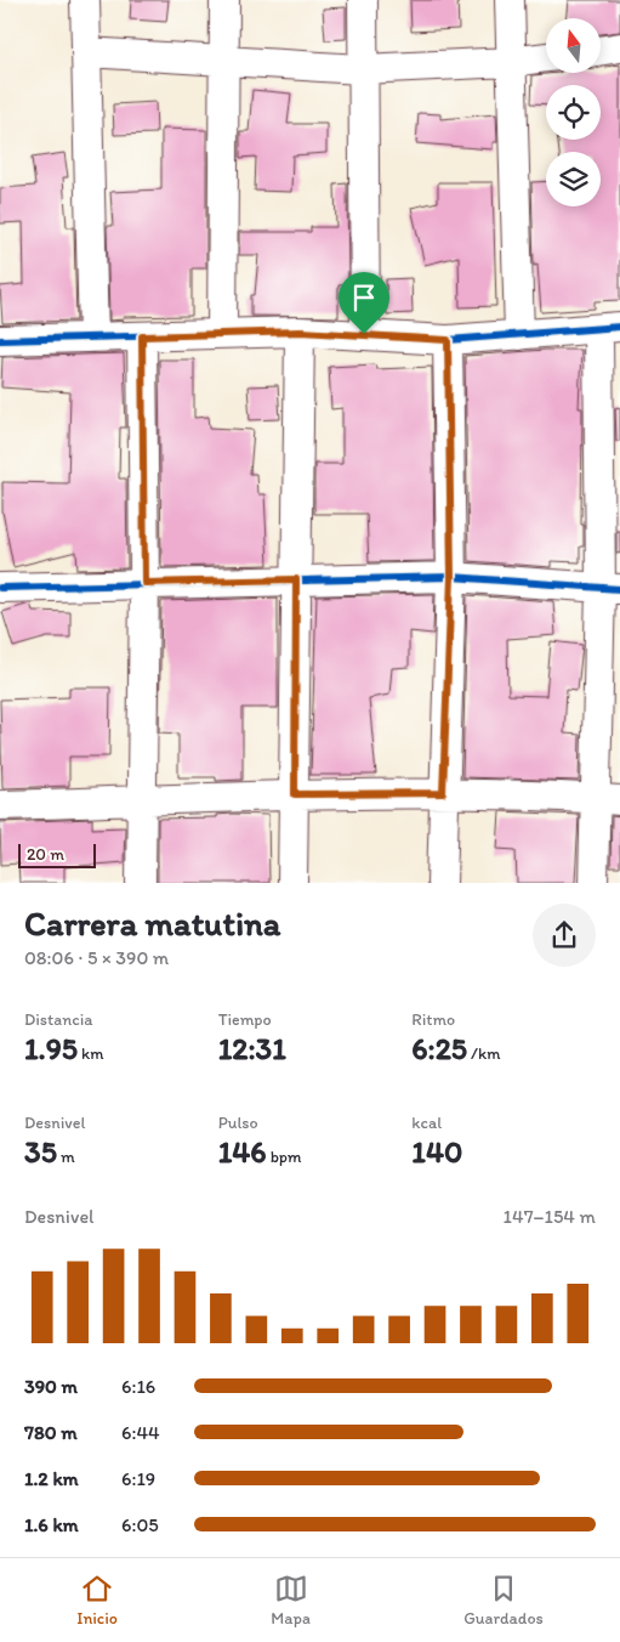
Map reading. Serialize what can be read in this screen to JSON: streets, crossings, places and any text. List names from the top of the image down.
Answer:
{
  "scale_bar": "20 m",
  "north": "top",
  "page": {
    "scale": "20 m",
    "heading": ["Carrera matutina", "08:06 · 5 × 390 m"],
    "stats": [
      ["Distancia", "1.95 km"],
      ["Tiempo", "12:31"],
      ["Ritmo", "6:25 /km"],
      ["Desnivel", "35 m"],
      ["Pulso", "146 bpm"],
      ["kcal", "140"]
    ],
    "chart": ["Desnivel", "147–154 m"],
    "list": [
      {
        "name": "390 m",
        "note": "6:16"
      },
      {
        "name": "780 m",
        "note": "6:44"
      },
      {
        "name": "1.2 km",
        "note": "6:19"
      },
      {
        "name": "1.6 km",
        "note": "6:05"
      }
    ],
    "tabs": ["Inicio", "Mapa", "Guardados"]
  }
}
